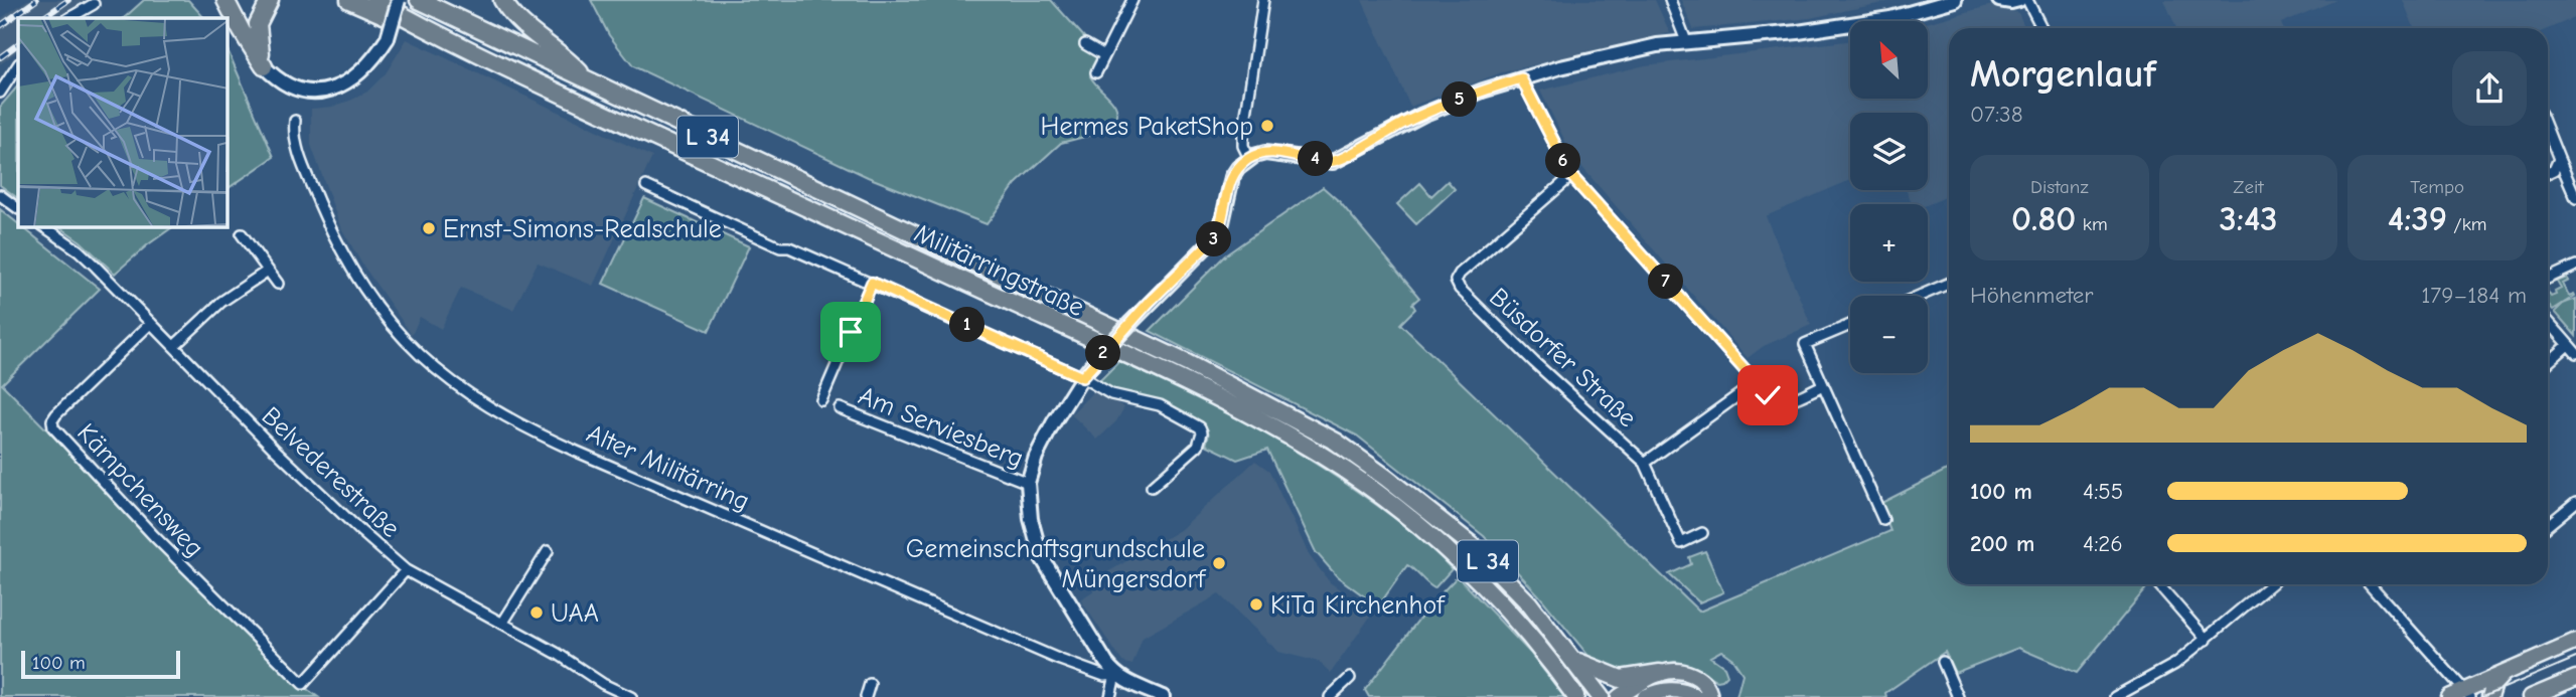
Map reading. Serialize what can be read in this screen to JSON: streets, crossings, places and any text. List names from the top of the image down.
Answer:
{
  "streets": {
    "highway": ["L 34", "Militärringstraße"],
    "street": [
      "Büsdorfer Straße",
      "Am Serviesberg",
      "Alter Militärring",
      "Belvederestraße",
      "Kämpchensweg"
    ]
  },
  "crossings": [
    ["L 34", "Militärringstraße"],
    ["Belvederestraße", "Kämpchensweg"]
  ],
  "places": [
    "Hermes PaketShop",
    "Ernst-Simons-Realschule",
    "Gemeinschaftsgrundschule Müngersdorf",
    "KiTa Kirchenhof",
    "UAA"
  ],
  "scale_bar": "100 m",
  "north": "top left",
  "page": {
    "map_buttons": ["+", "−"],
    "heading": ["Morgenlauf", "07:38"],
    "pins": [
      "5",
      "4",
      "6",
      "3",
      "7",
      "1",
      "2"
    ],
    "stats": [
      ["Distanz", "0.80 km"],
      ["Zeit", "3:43"],
      ["Tempo", "4:39 /km"]
    ],
    "chart": ["Höhenmeter", "179–184 m"],
    "list": [
      {
        "name": "100 m",
        "note": "4:55"
      },
      {
        "name": "200 m",
        "note": "4:26"
      }
    ],
    "scale": "100 m"
  }
}
